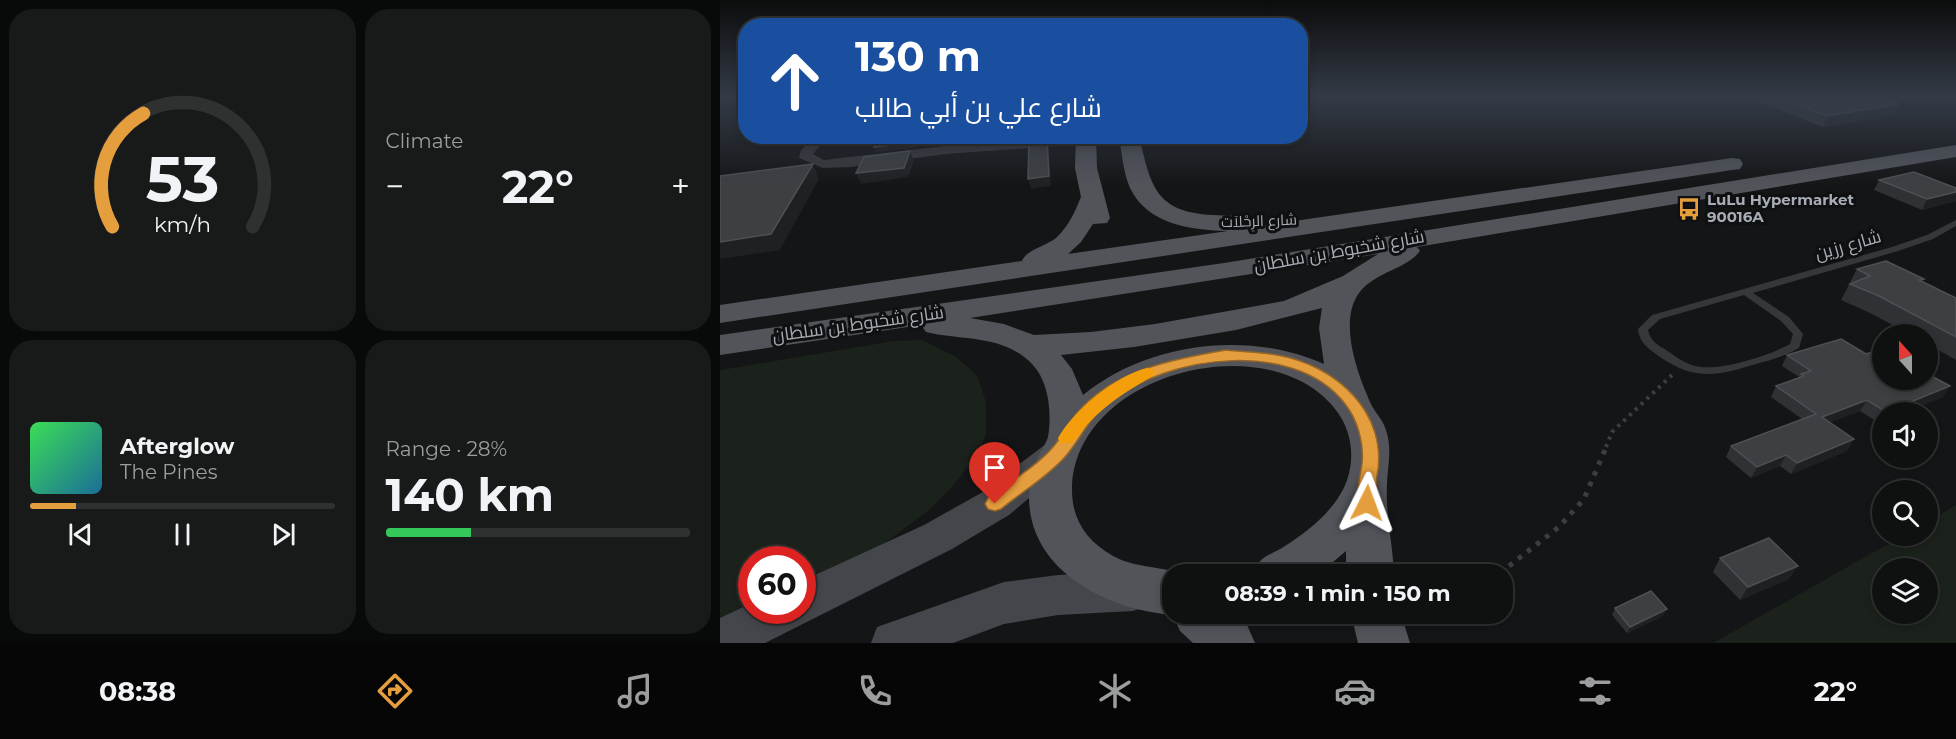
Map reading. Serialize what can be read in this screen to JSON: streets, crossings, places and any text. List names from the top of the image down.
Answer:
{
  "streets": {
    "main road": ["شارع الرِحْلاَت", "شارع شخبوط بن سلطان"],
    "lane": ["شارع رزين"]
  },
  "crossings": [
    ["شارع الرِحْلاَت", "شارع شخبوط بن سلطان"]
  ],
  "places": {
    "bus stop": ["LuLu Hypermarket 90016A"]
  },
  "north": "top",
  "page": {
    "tile": [
      "Climate",
      ["Range · 28%", "140 km"]
    ],
    "turn": ["130 m", "شارع علي بن أبي طالب"],
    "heat": ["−", "22°", "+"],
    "song": ["Afterglow", "The Pines"],
    "limit": "60",
    "trip": "08:39 · 1 min · 150 m",
    "tabs": ["08:38", "22°"],
    "gauge": ["53", "km/h"]
  }
}
